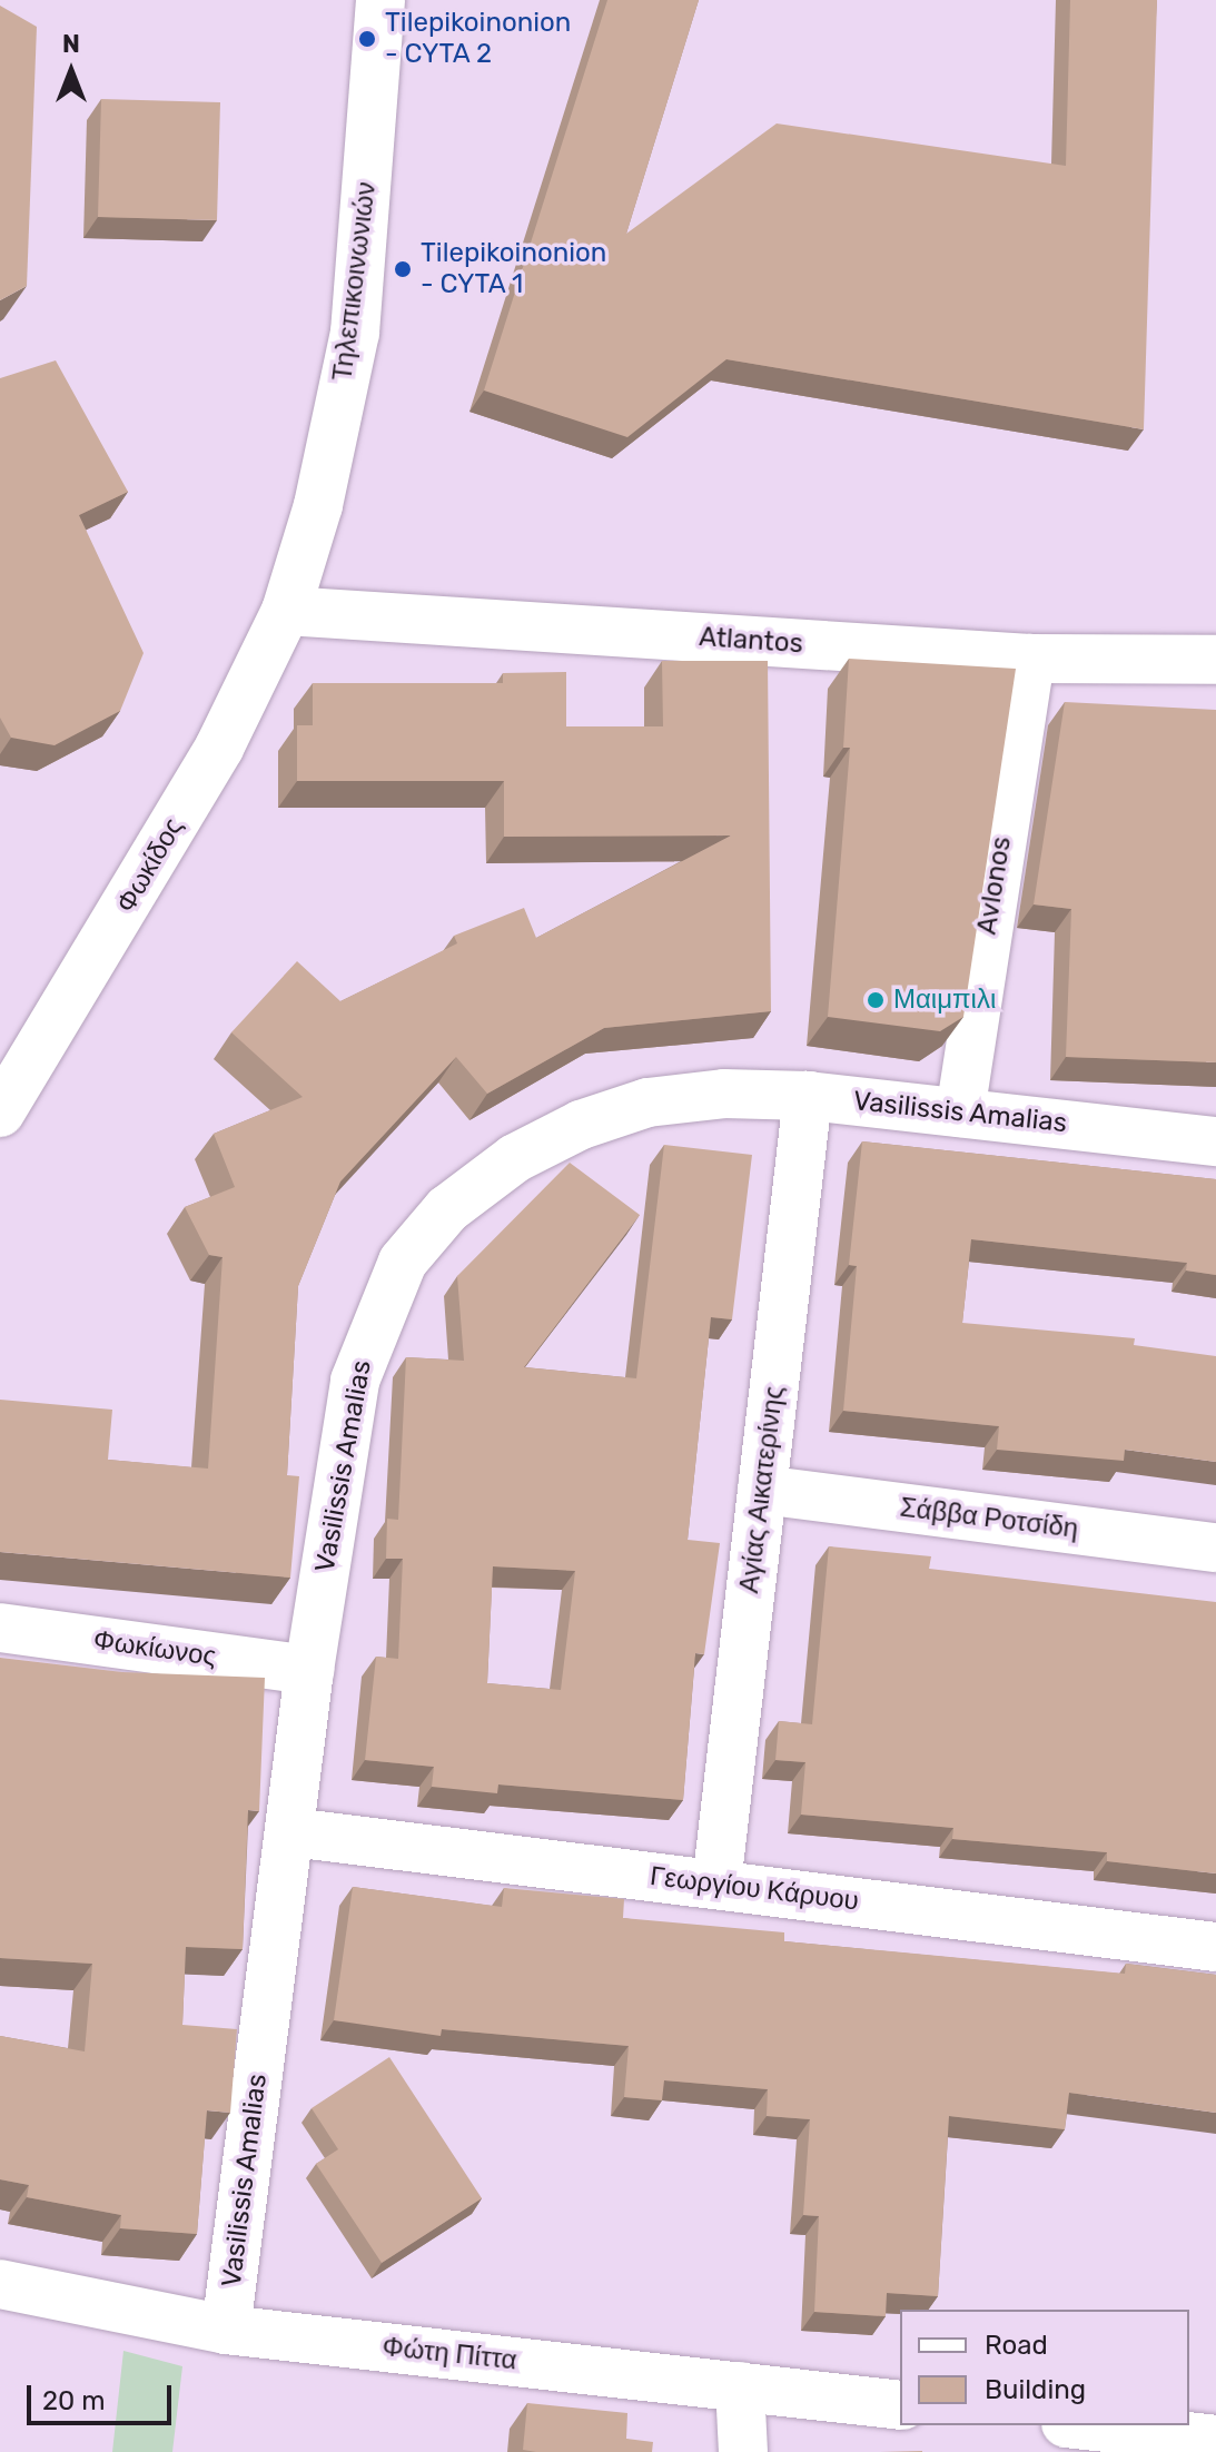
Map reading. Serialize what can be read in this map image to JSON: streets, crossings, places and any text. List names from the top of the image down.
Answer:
{
  "streets": {
    "street": [
      "Τηλεπικοινωνιών",
      "Atlantos",
      "Φωκίδος",
      "Avlonos",
      "Vasilissis Amalias",
      "Αγίας Αικατερίνης",
      "Σάββα Ροτσίδη",
      "Φωκίωνος",
      "Γεωργίου Κάρυου",
      "Φώτη Πίττα"
    ]
  },
  "crossings": [
    ["Τηλεπικοινωνιών", "Atlantos"],
    ["Τηλεπικοινωνιών", "Φωκίδος"],
    ["Atlantos", "Φωκίδος"],
    ["Atlantos", "Avlonos"],
    ["Avlonos", "Vasilissis Amalias"],
    ["Vasilissis Amalias", "Αγίας Αικατερίνης"],
    ["Vasilissis Amalias", "Φωκίωνος"],
    ["Vasilissis Amalias", "Γεωργίου Κάρυου"],
    ["Vasilissis Amalias", "Φώτη Πίττα"],
    ["Αγίας Αικατερίνης", "Σάββα Ροτσίδη"],
    ["Αγίας Αικατερίνης", "Γεωργίου Κάρυου"]
  ],
  "places": ["Tilepikoinonion - CYTA 2", "Tilepikoinonion - CYTA 1", "Μαιμπιλι"],
  "legend": ["Road", "Building"],
  "scale_bar": "20 m",
  "north": "top"
}
